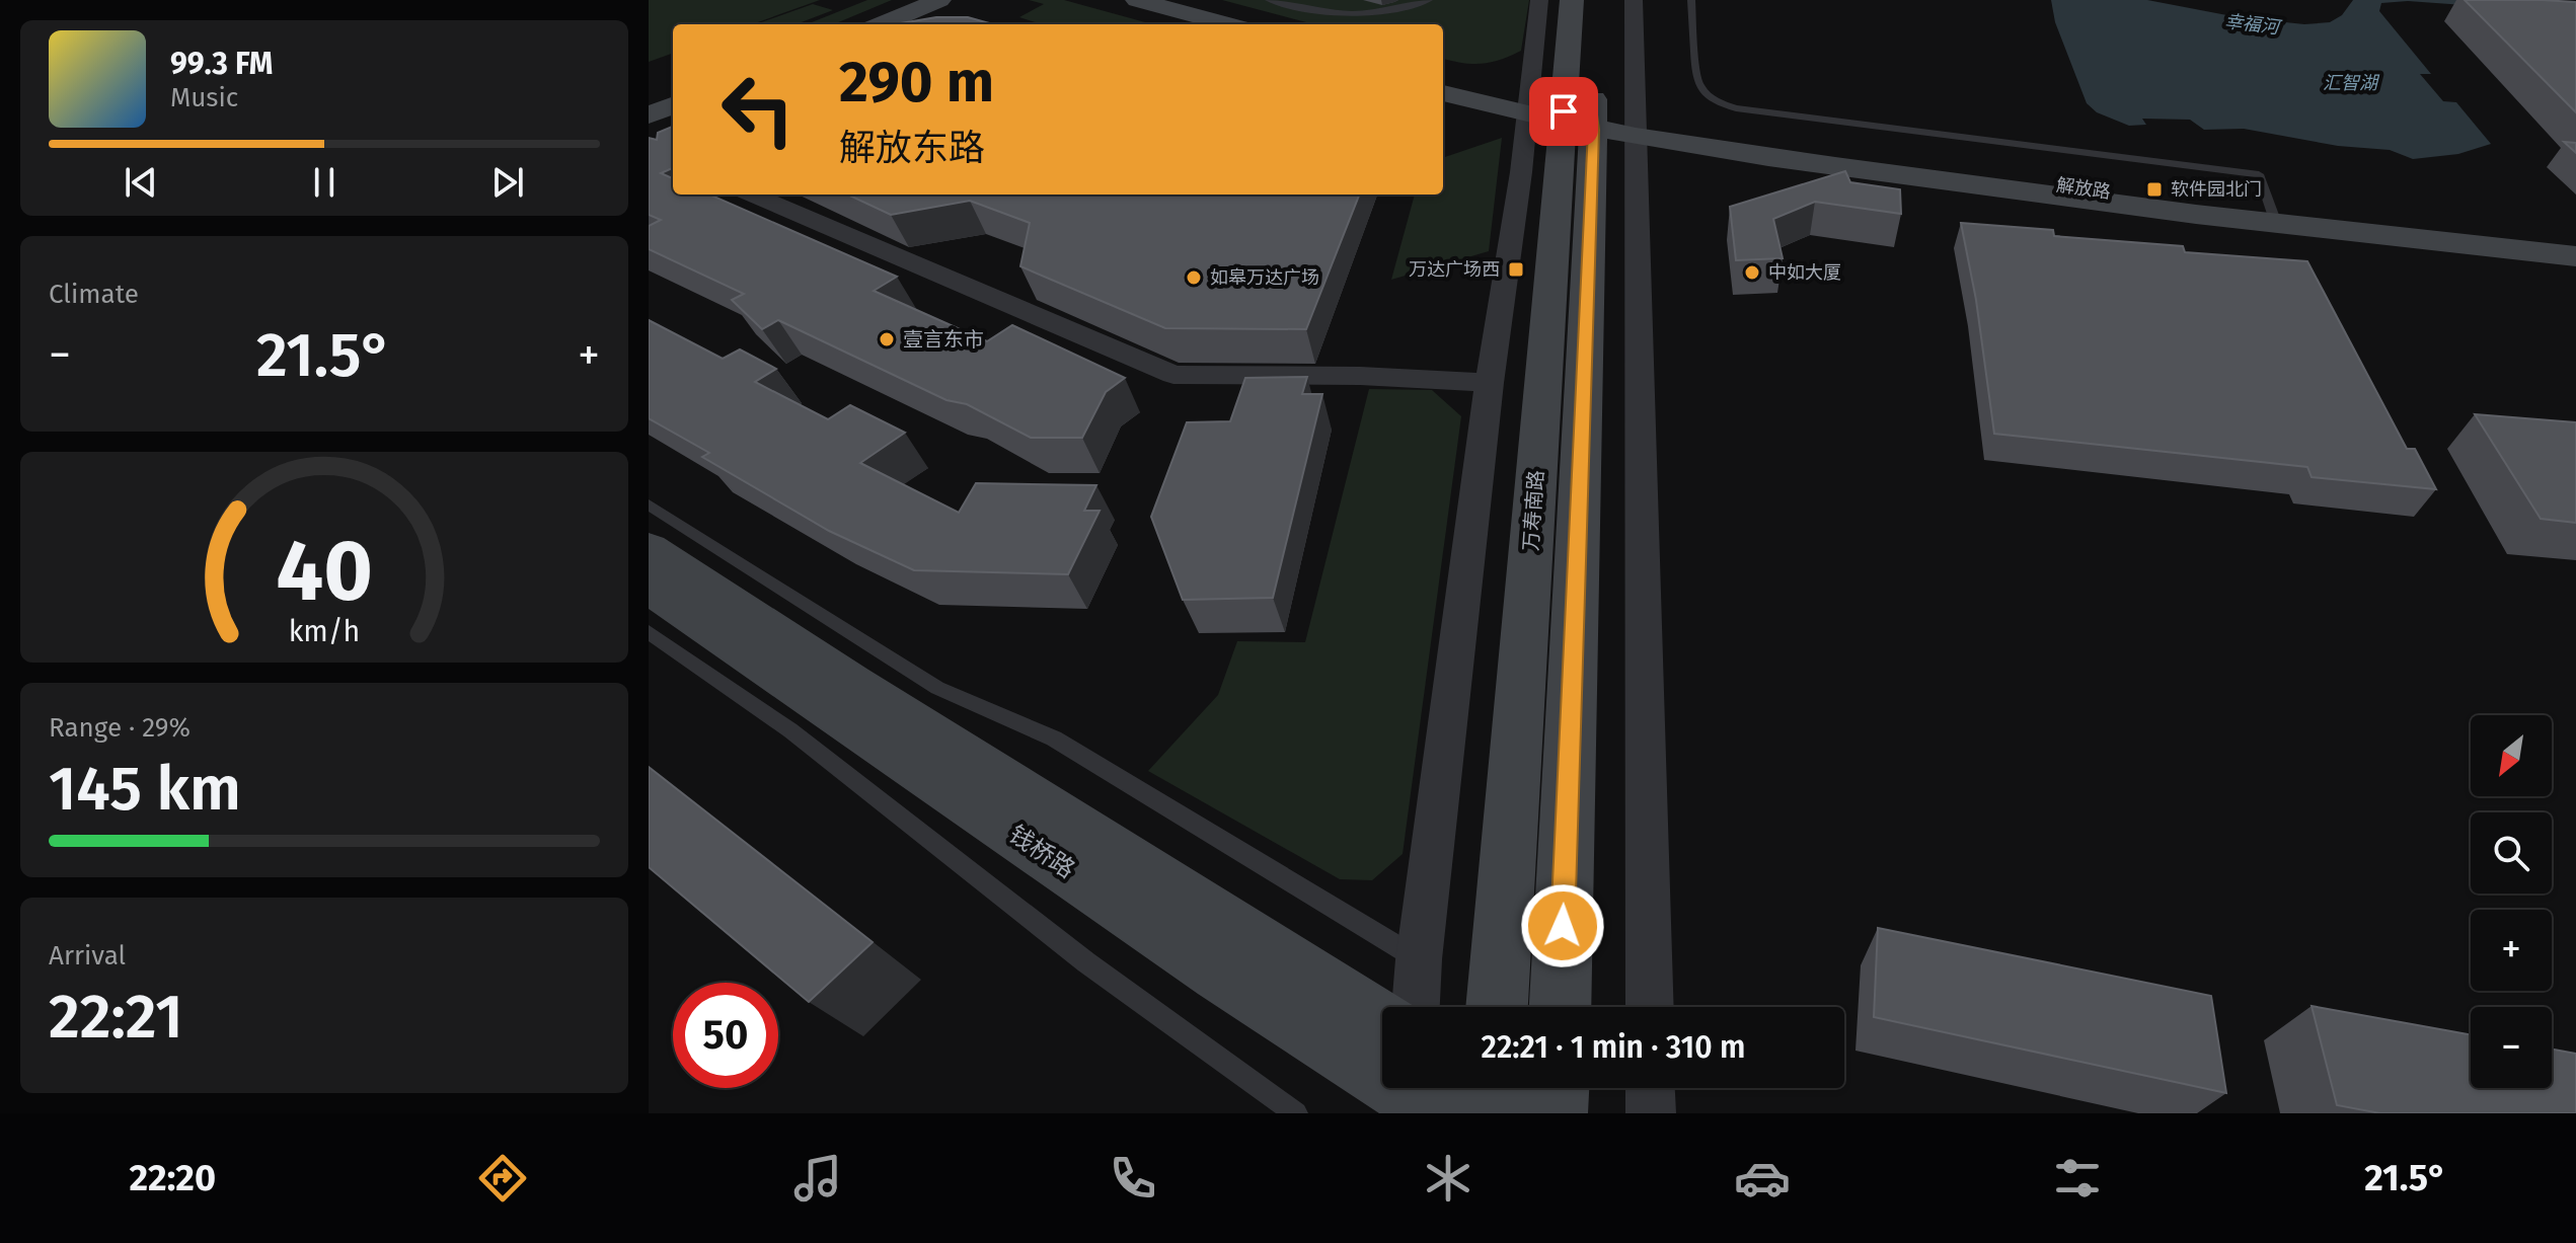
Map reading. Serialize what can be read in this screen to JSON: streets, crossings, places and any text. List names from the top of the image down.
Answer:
{
  "streets": {
    "street": ["解放路", "万寿南路", "钱桥路"]
  },
  "crossings": [
    ["解放路", "万寿南路"]
  ],
  "water": ["幸福河", "汇智湖"],
  "places": {
    "transit": ["软件园北门", "万达广场西"],
    "other": ["中如大厦", "如皋万达广场", "壹言东市"]
  },
  "north": "bottom left",
  "page": {
    "turn": ["290 m", "解放东路"],
    "song": ["99.3 FM", "Music"],
    "tile": [
      "Climate",
      ["Range · 29%", "145 km"],
      ["Arrival", "22:21"]
    ],
    "heat": ["−", "21.5°", "+"],
    "map_buttons": ["+", "−"],
    "limit": "50",
    "trip": "22:21 · 1 min · 310 m",
    "tabs": ["22:20", "21.5°"],
    "gauge": ["40", "km/h"]
  }
}
